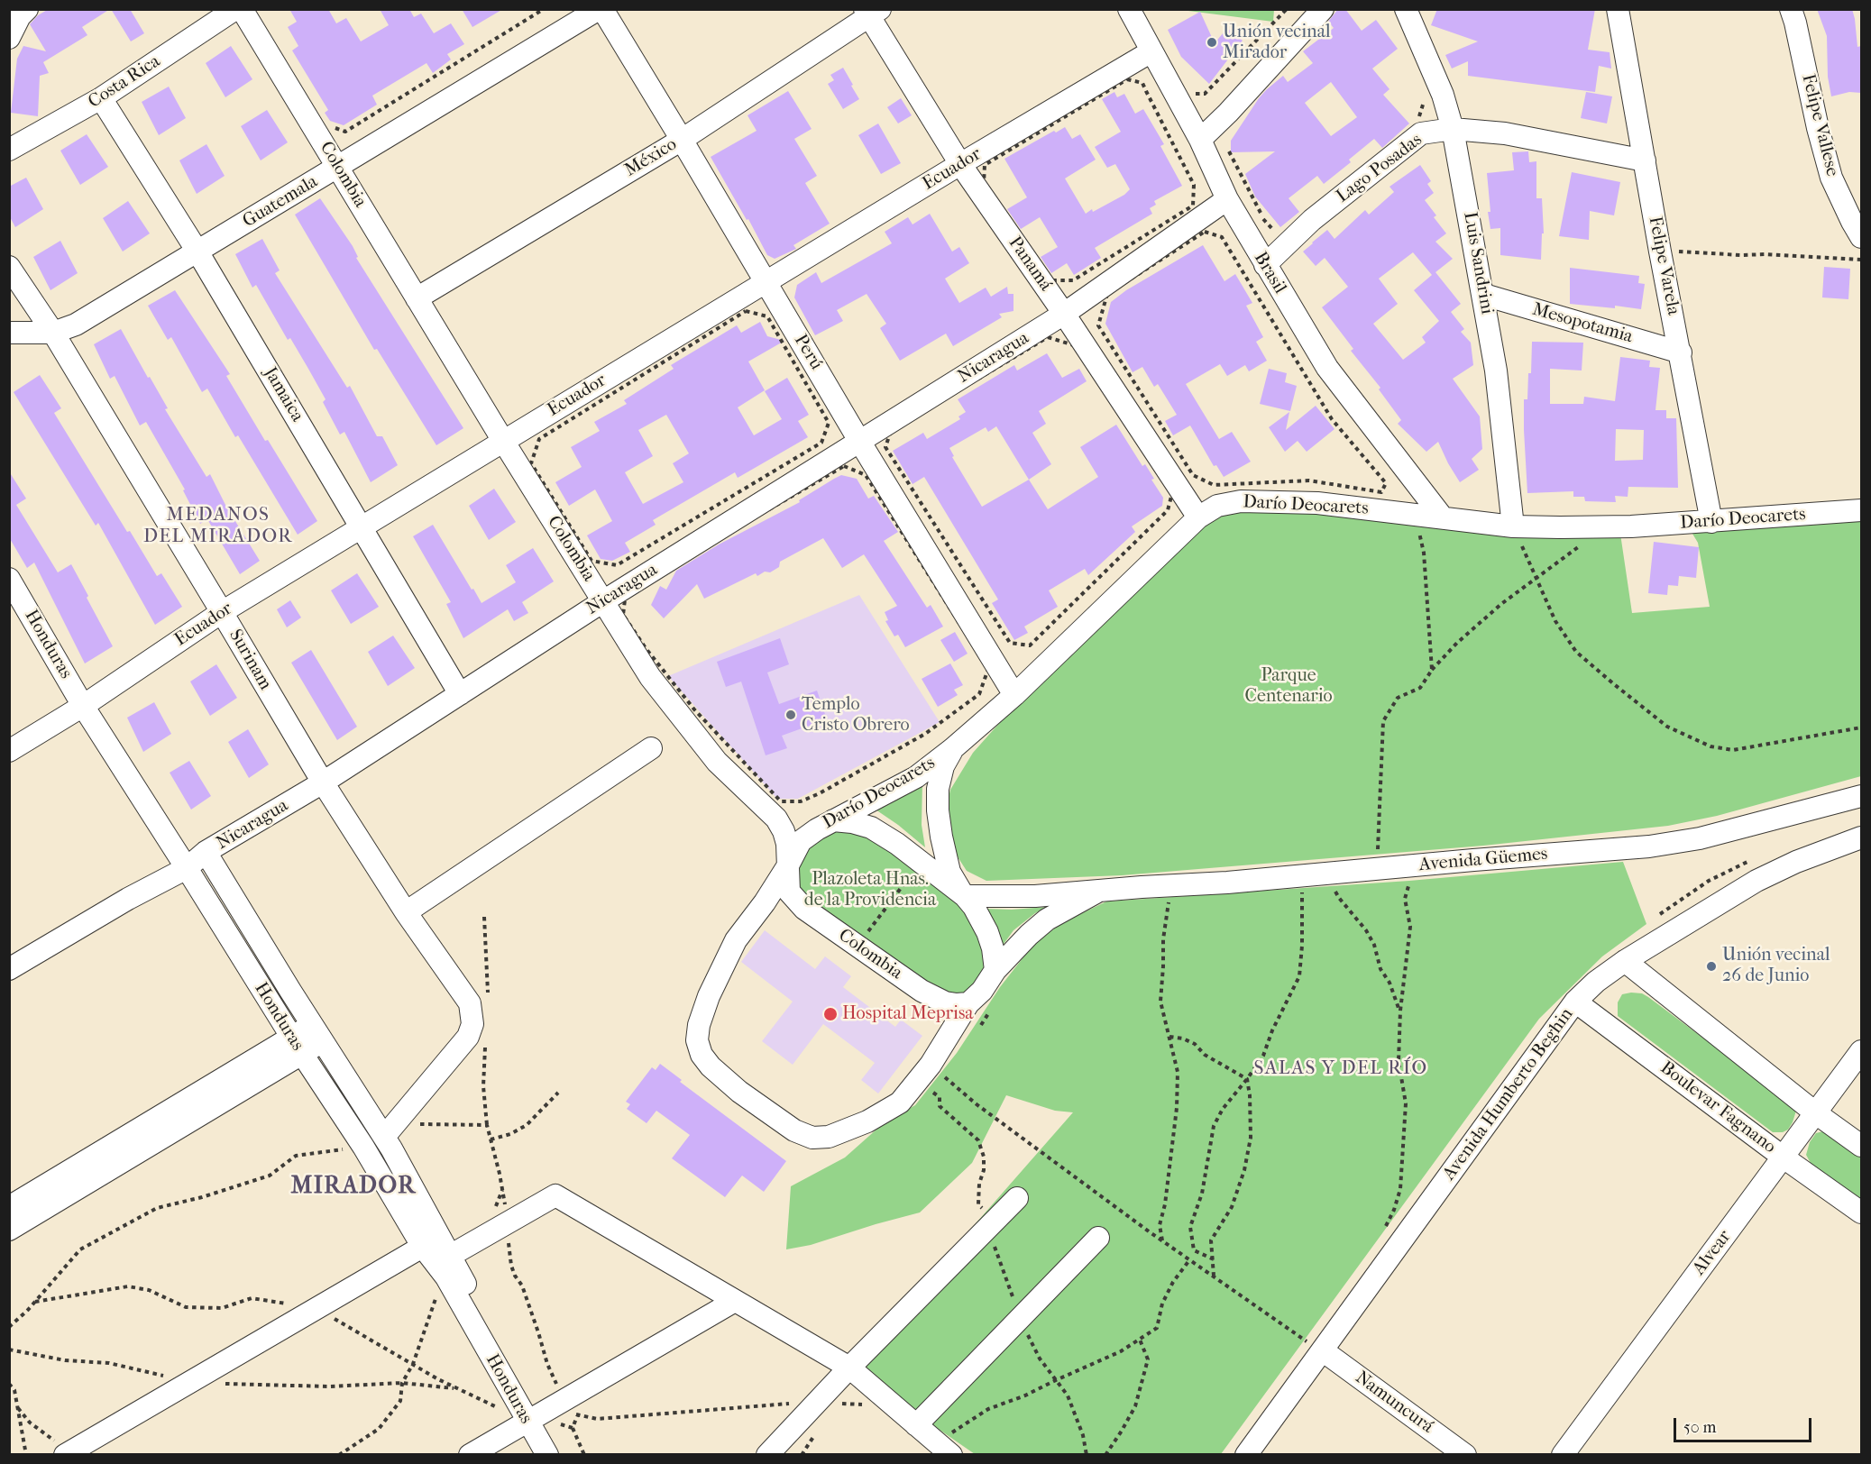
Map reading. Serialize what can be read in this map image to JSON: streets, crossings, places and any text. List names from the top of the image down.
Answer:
{
  "streets": {
    "street": [
      "Costa Rica",
      "Felipe Vallese",
      "México",
      "Lago Posadas",
      "Ecuador",
      "Colombia",
      "Guatemala",
      "Luis Sandrini",
      "Panamá",
      "Felipe Varela",
      "Brasil",
      "Mesopotamia",
      "Perú",
      "Nicaragua",
      "Jamaica",
      "Darío Deocarets",
      "Honduras",
      "Surinam",
      "Avenida Güemes",
      "Avenida Humberto Beghin",
      "Boulevar Fagnano",
      "Alvear",
      "Namuncurá"
    ]
  },
  "crossings": [
    ["Costa Rica", "Jamaica"],
    ["México", "Colombia"],
    ["México", "Panamá"],
    ["México", "Perú"],
    ["Lago Posadas", "Luis Sandrini"],
    ["Lago Posadas", "Felipe Varela"],
    ["Lago Posadas", "Brasil"],
    ["Ecuador", "Colombia"],
    ["Ecuador", "Panamá"],
    ["Ecuador", "Brasil"],
    ["Ecuador", "Perú"],
    ["Ecuador", "Jamaica"],
    ["Ecuador", "Honduras"],
    ["Ecuador", "Surinam"],
    ["Colombia", "Guatemala"],
    ["Colombia", "Nicaragua"],
    ["Colombia", "Darío Deocarets"],
    ["Guatemala", "Perú"],
    ["Guatemala", "Jamaica"],
    ["Guatemala", "Surinam"],
    ["Luis Sandrini", "Mesopotamia"],
    ["Luis Sandrini", "Darío Deocarets"],
    ["Panamá", "Nicaragua"],
    ["Panamá", "Darío Deocarets"],
    ["Felipe Varela", "Mesopotamia"],
    ["Felipe Varela", "Darío Deocarets"],
    ["Brasil", "Nicaragua"],
    ["Brasil", "Darío Deocarets"],
    ["Perú", "Nicaragua"],
    ["Perú", "Darío Deocarets"],
    ["Nicaragua", "Jamaica"],
    ["Nicaragua", "Honduras"],
    ["Nicaragua", "Surinam"],
    ["Darío Deocarets", "Avenida Güemes"],
    ["Honduras", "Surinam"],
    ["Avenida Humberto Beghin", "Boulevar Fagnano"],
    ["Avenida Humberto Beghin", "Namuncurá"],
    ["Boulevar Fagnano", "Alvear"]
  ],
  "districts": ["MEDANOS DEL MIRADOR", "SALAS Y DEL RÍO", "MIRADOR"],
  "parks": ["Parque Centenario", "Plazoleta Hnas. de la Providencia"],
  "places": [
    "Unión vecinal Mirador",
    "Templo Cristo Obrero",
    "Unión vecinal 26 de Junio",
    "Hospital Meprisa"
  ],
  "scale_bar": "50 m"
}
